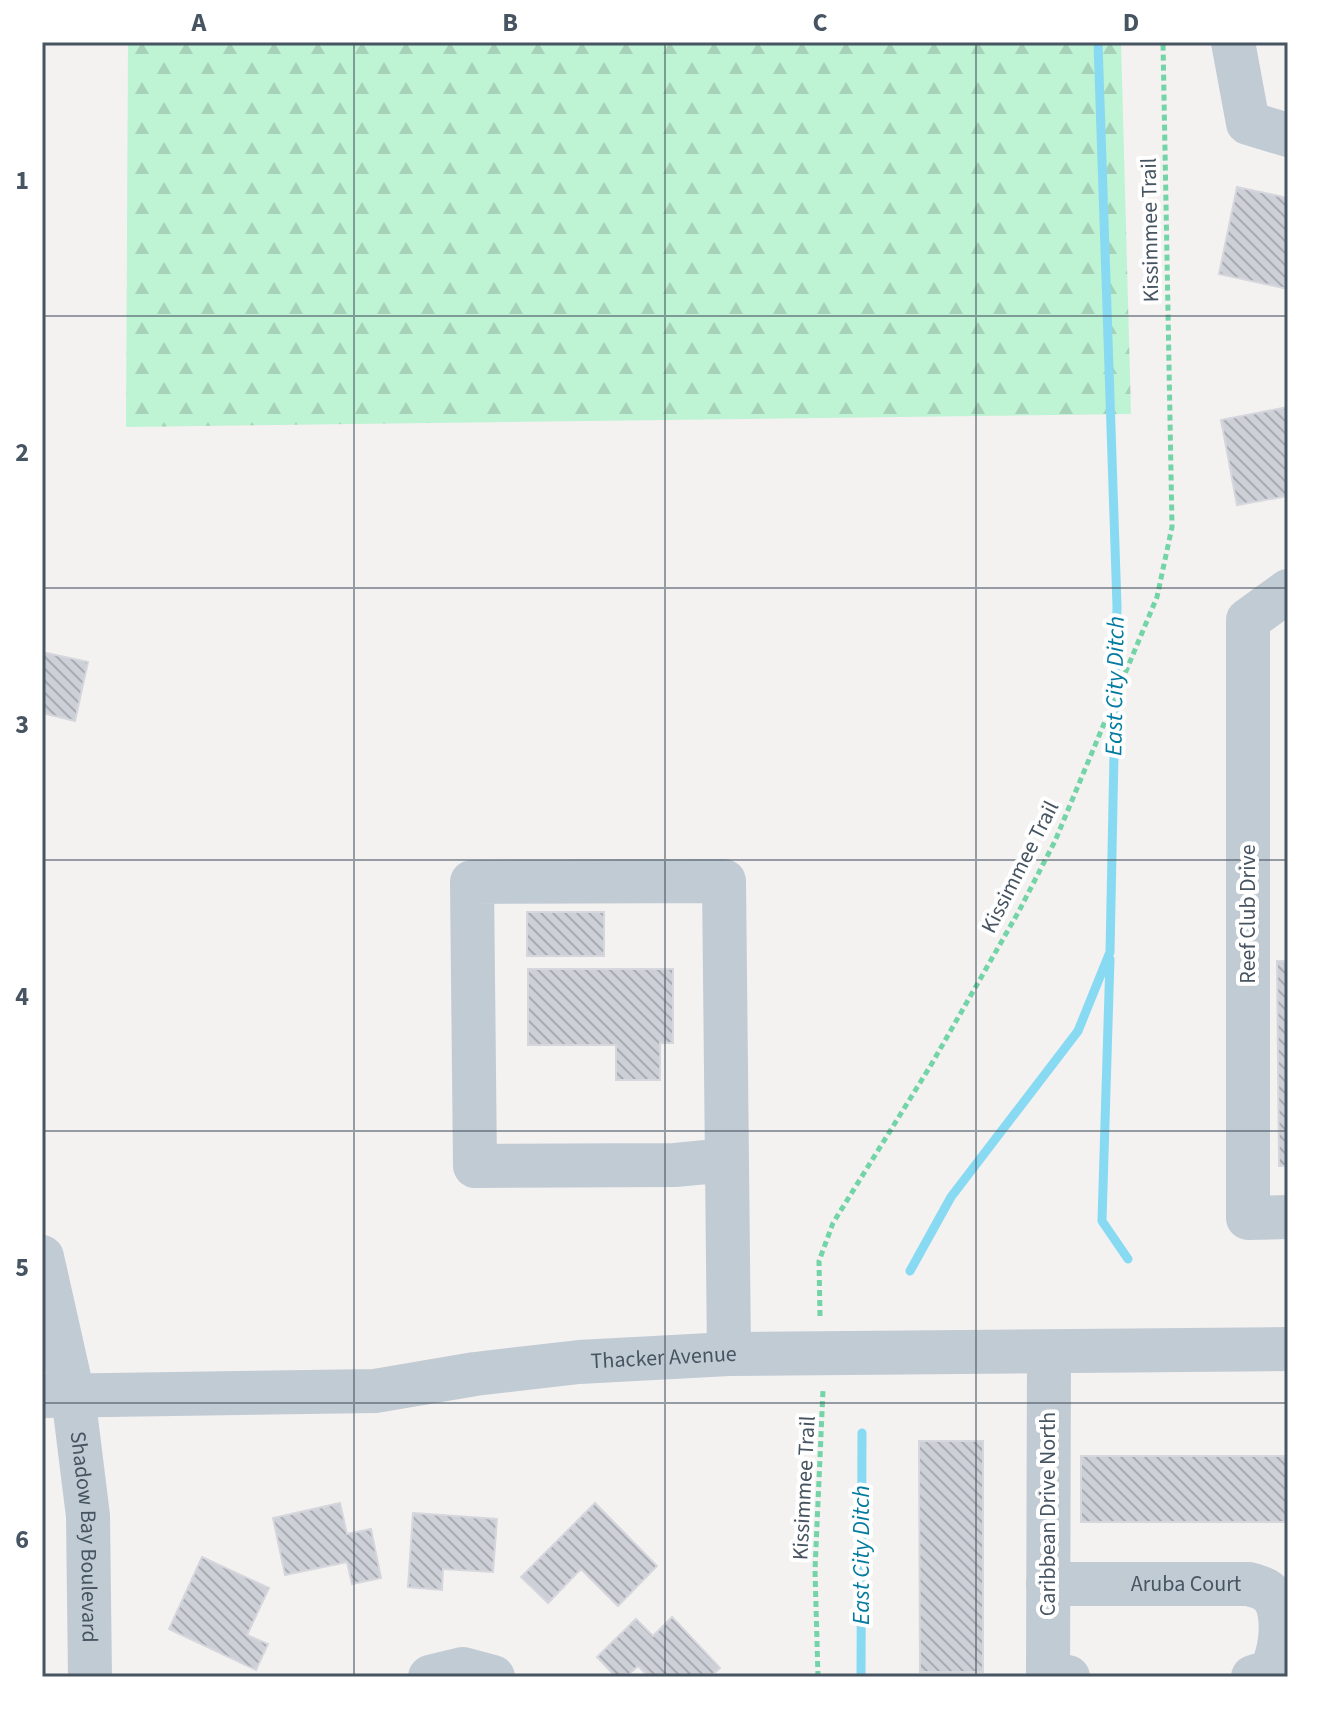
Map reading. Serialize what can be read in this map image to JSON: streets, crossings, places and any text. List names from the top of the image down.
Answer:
{
  "streets": {
    "street": [
      "Reef Club Drive",
      "Thacker Avenue",
      "Caribbean Drive North",
      "Shadow Bay Boulevard",
      "Aruba Court"
    ],
    "path": ["Kissimmee Trail"]
  },
  "crossings": [
    ["Kissimmee Trail", "Thacker Avenue"],
    ["Thacker Avenue", "Caribbean Drive North"],
    ["Thacker Avenue", "Shadow Bay Boulevard"],
    ["Caribbean Drive North", "Aruba Court"]
  ],
  "water": ["East City Ditch"],
  "grid": {
    "columns": [
      "A",
      "B",
      "C",
      "D"
    ],
    "rows": [
      "1",
      "2",
      "3",
      "4",
      "5",
      "6"
    ]
  }
}
